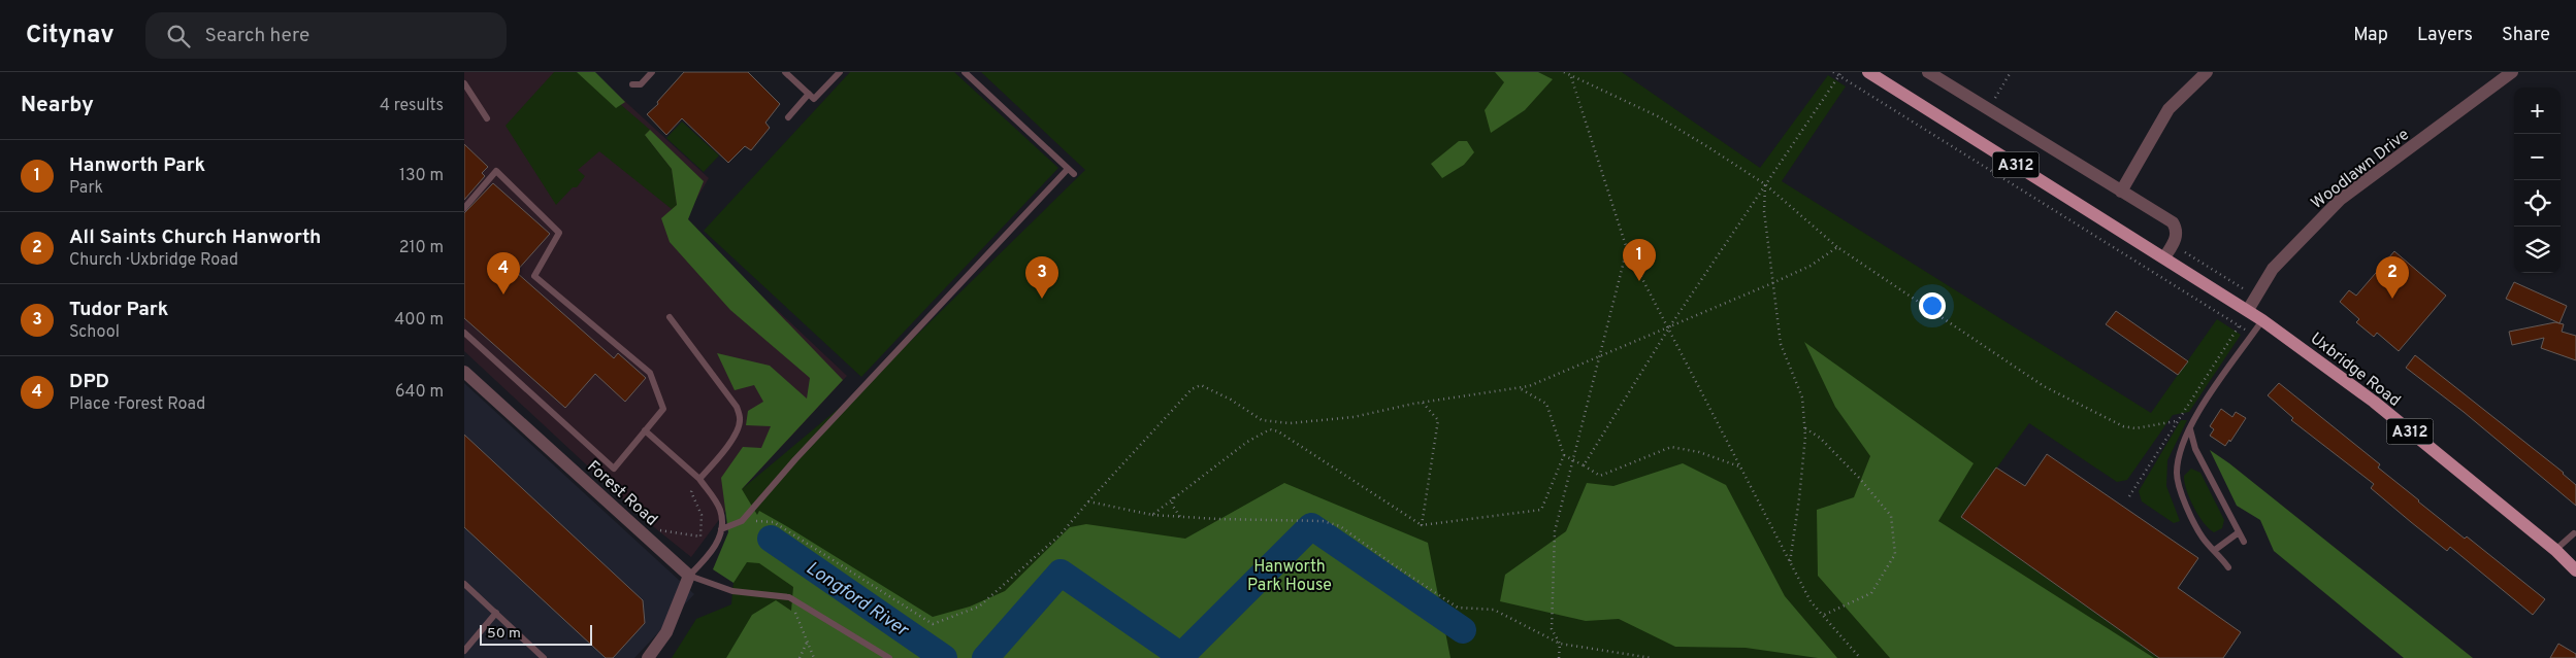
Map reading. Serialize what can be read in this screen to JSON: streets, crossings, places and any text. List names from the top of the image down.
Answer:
{
  "streets": {
    "main road": ["A312", "Uxbridge Road"],
    "street": ["Woodlawn Drive", "Forest Road"]
  },
  "crossings": [
    ["Woodlawn Drive", "Uxbridge Road"]
  ],
  "water": ["Longford River"],
  "parks": ["Hanworth Park House"],
  "scale_bar": "50 m",
  "page": {
    "header": "Citynav",
    "search": "Search here",
    "nav": ["Map", "Layers", "Share"],
    "heading": ["Nearby", "4 results"],
    "map_buttons": ["+", "−"],
    "list": [
      {
        "mark": "1",
        "name": "Hanworth Park",
        "note": "Park",
        "value": "130 m"
      },
      {
        "mark": "2",
        "name": "All Saints Church Hanworth",
        "note": "Church · Uxbridge Road",
        "value": "210 m"
      },
      {
        "mark": "3",
        "name": "Tudor Park",
        "note": "School",
        "value": "400 m"
      },
      {
        "mark": "4",
        "name": "DPD",
        "note": "Place · Forest Road",
        "value": "640 m"
      }
    ],
    "pins": [
      "1",
      "4",
      "2",
      "3"
    ],
    "scale": "50 m"
  }
}
